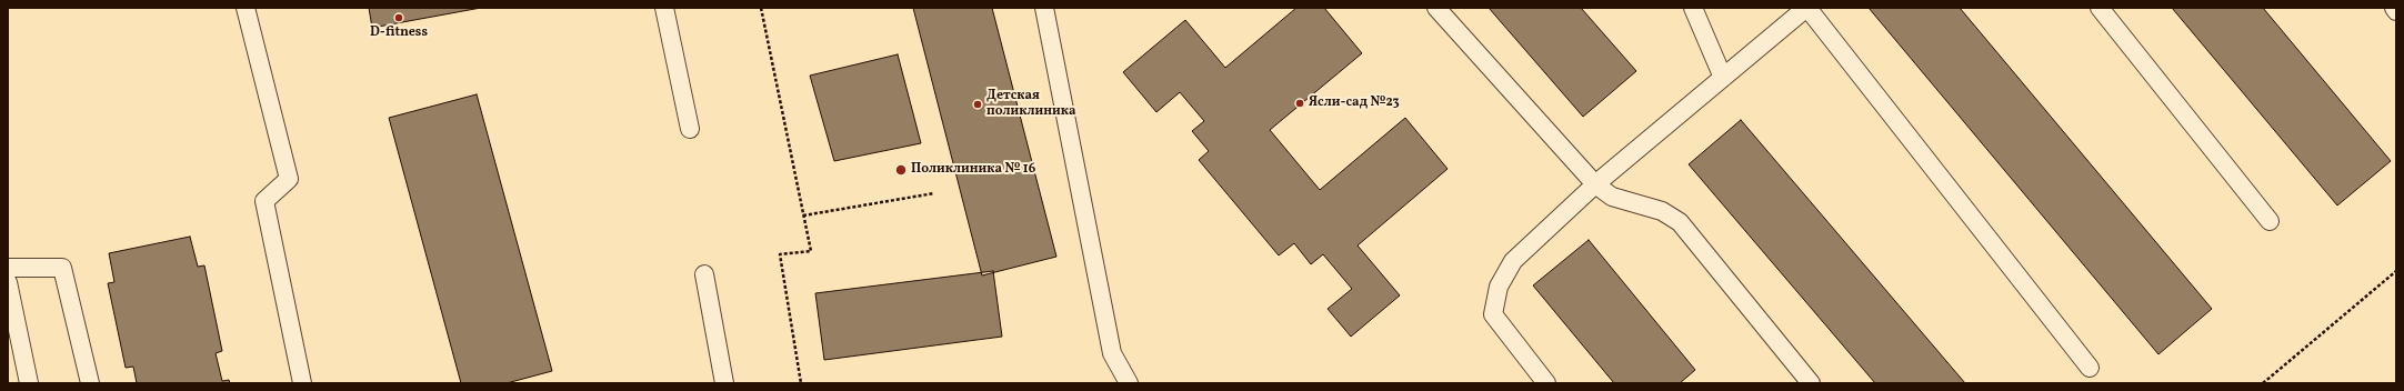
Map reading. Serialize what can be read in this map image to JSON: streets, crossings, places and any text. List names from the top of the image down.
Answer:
{
  "places": [
    "D-fitness",
    "Ясли-сад №23",
    "Детская поликлиника",
    "Поликлиника № 16"
  ]
}
